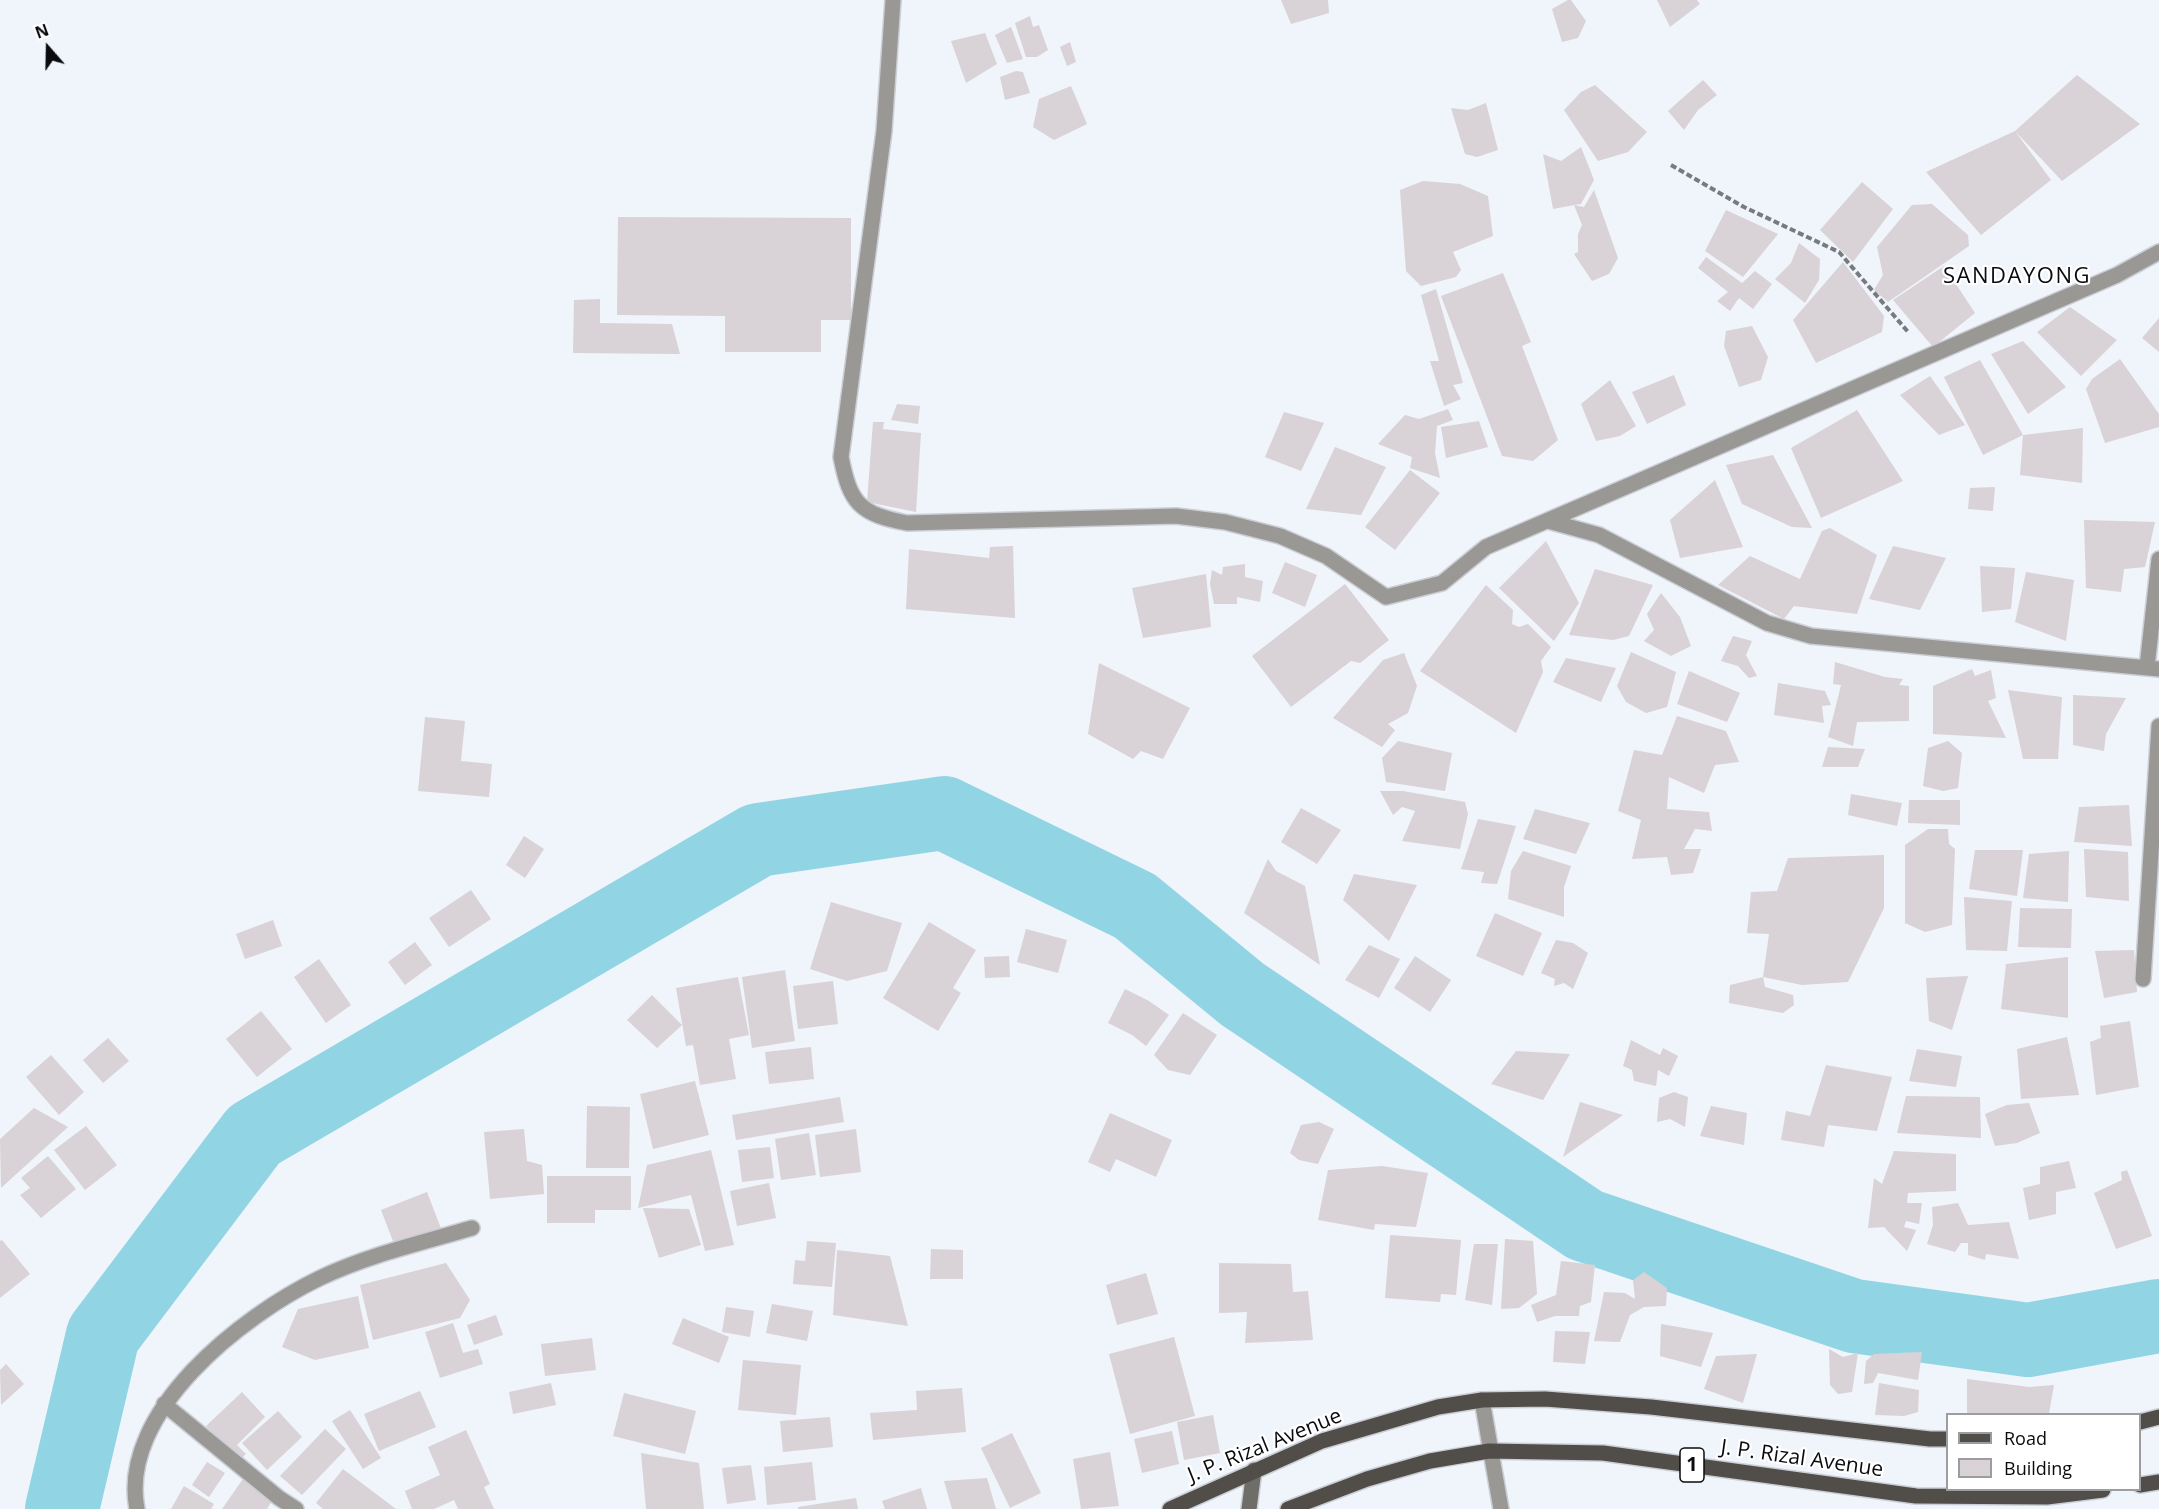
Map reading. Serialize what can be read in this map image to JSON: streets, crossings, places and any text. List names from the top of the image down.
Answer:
{
  "streets": {
    "main road": ["J. P. Rizal Avenue", "1"]
  },
  "districts": ["SANDAYONG"],
  "legend": ["Road", "Building"],
  "north": "top"
}
